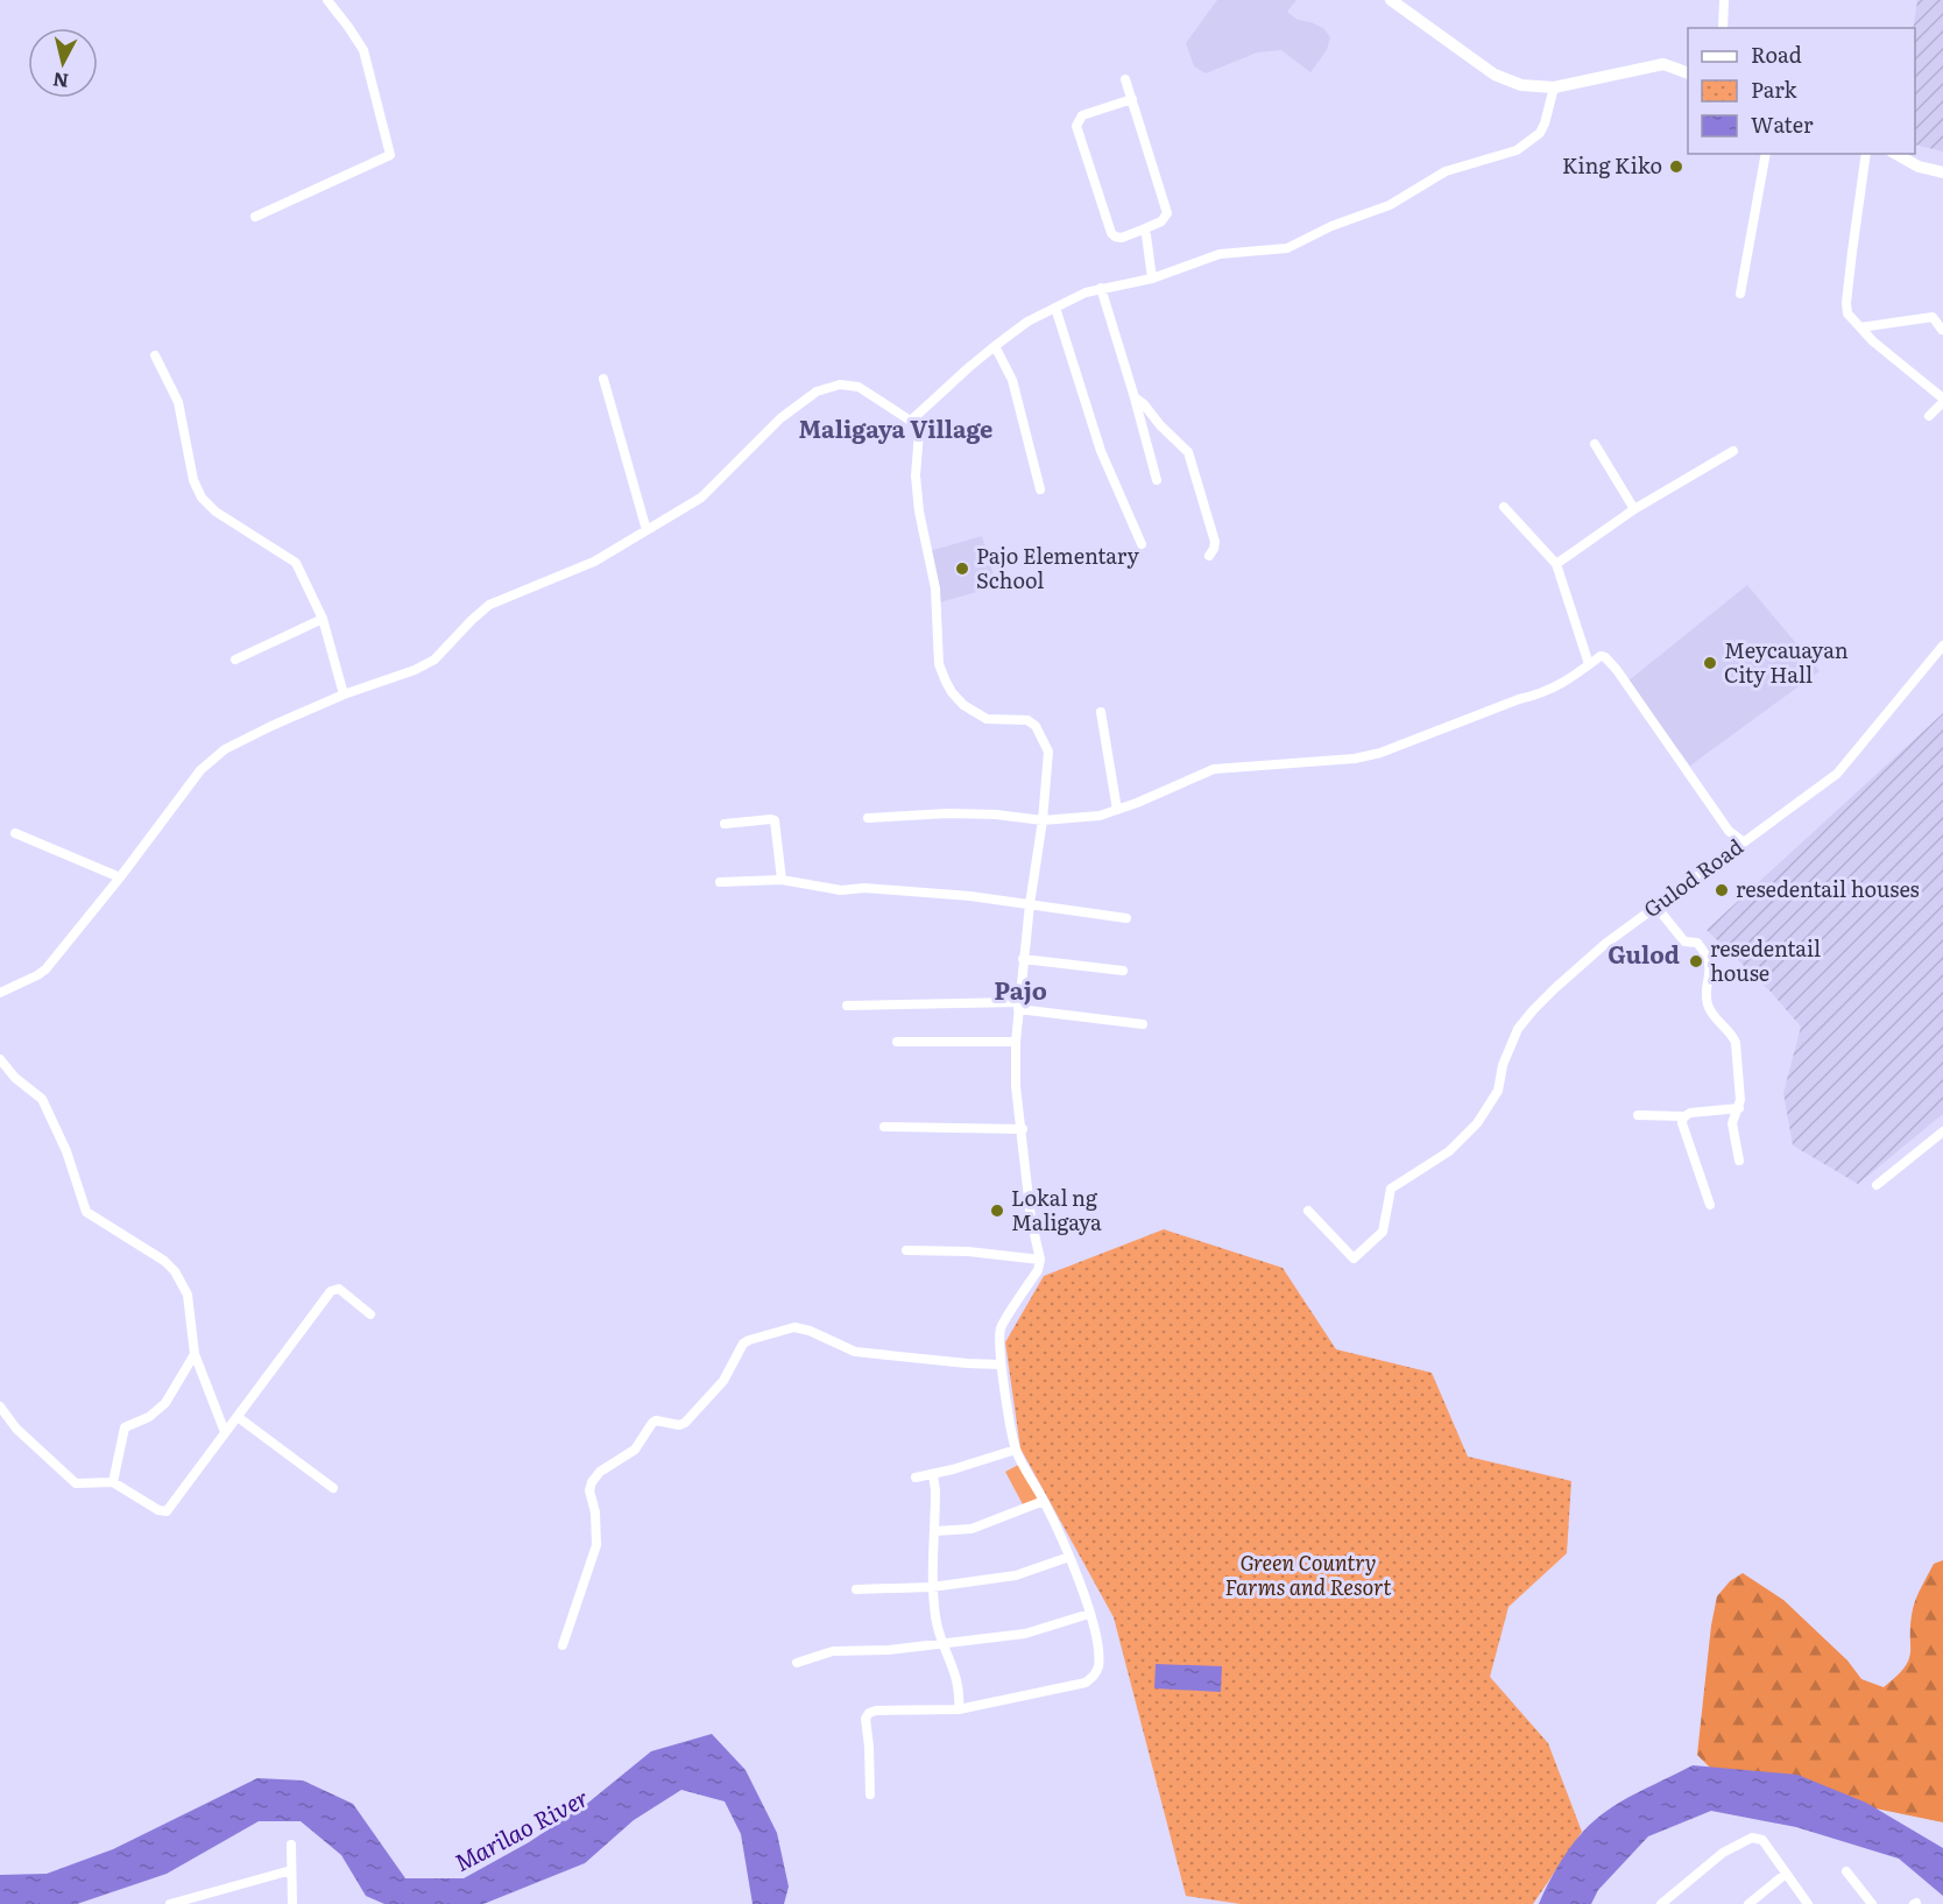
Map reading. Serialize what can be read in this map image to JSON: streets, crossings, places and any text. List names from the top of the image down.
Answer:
{
  "streets": {
    "street": ["Gulod Road"]
  },
  "districts": ["Maligaya Village", "Gulod", "Pajo"],
  "water": ["Marilao River"],
  "parks": ["Green Country Farms and Resort"],
  "places": [
    "King Kiko",
    "Pajo Elementary School",
    "Meycauayan City Hall",
    "resedentail houses",
    "resedentail house",
    "Lokal ng Maligaya"
  ],
  "legend": ["Road", "Park", "Water"],
  "north": "bottom"
}
